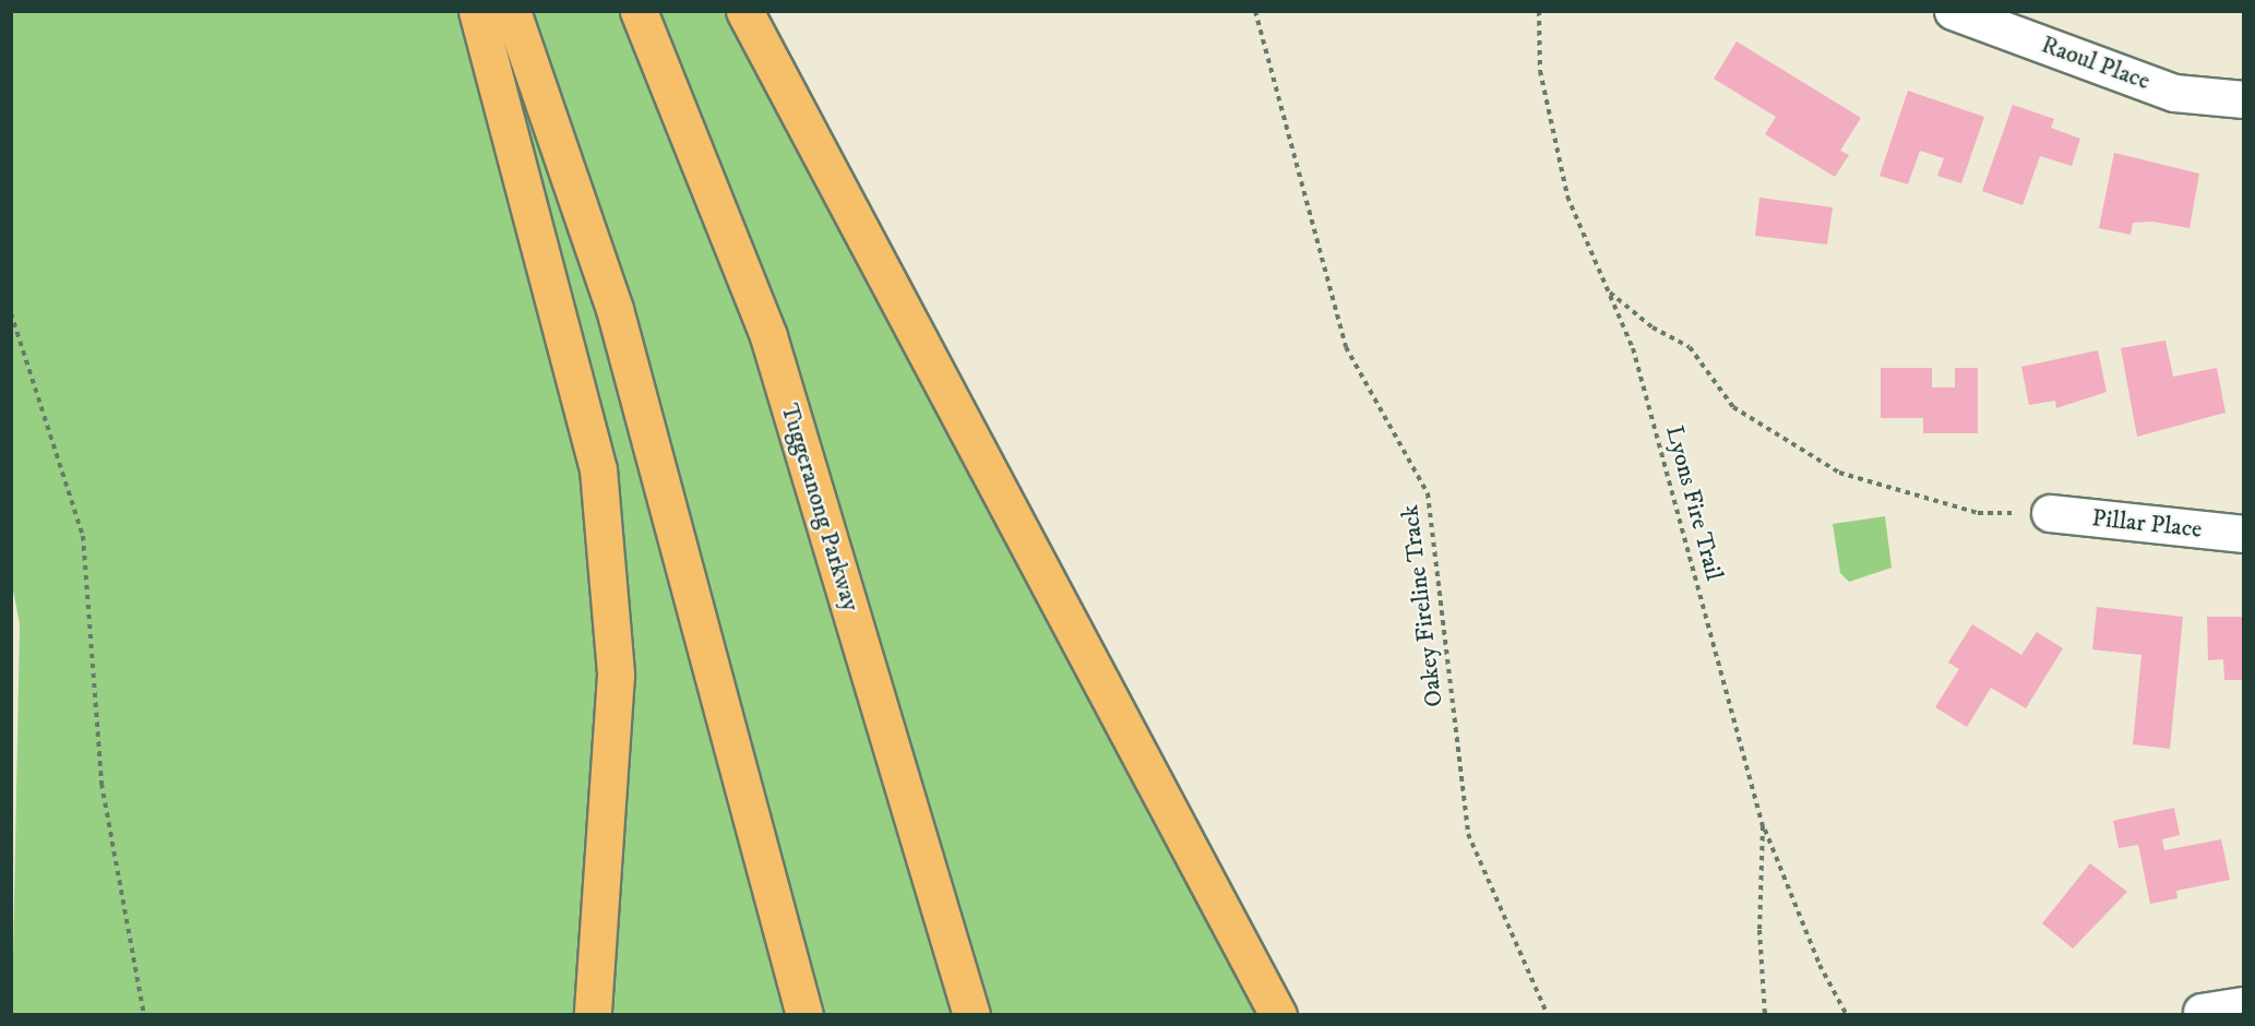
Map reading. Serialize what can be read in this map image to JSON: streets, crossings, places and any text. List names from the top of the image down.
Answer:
{
  "streets": {
    "highway": ["Tuggeranong Parkway"],
    "street": ["Raoul Place", "Pillar Place"],
    "path": ["Lyons Fire Trail", "Oakey Fireline Track"]
  }
}
